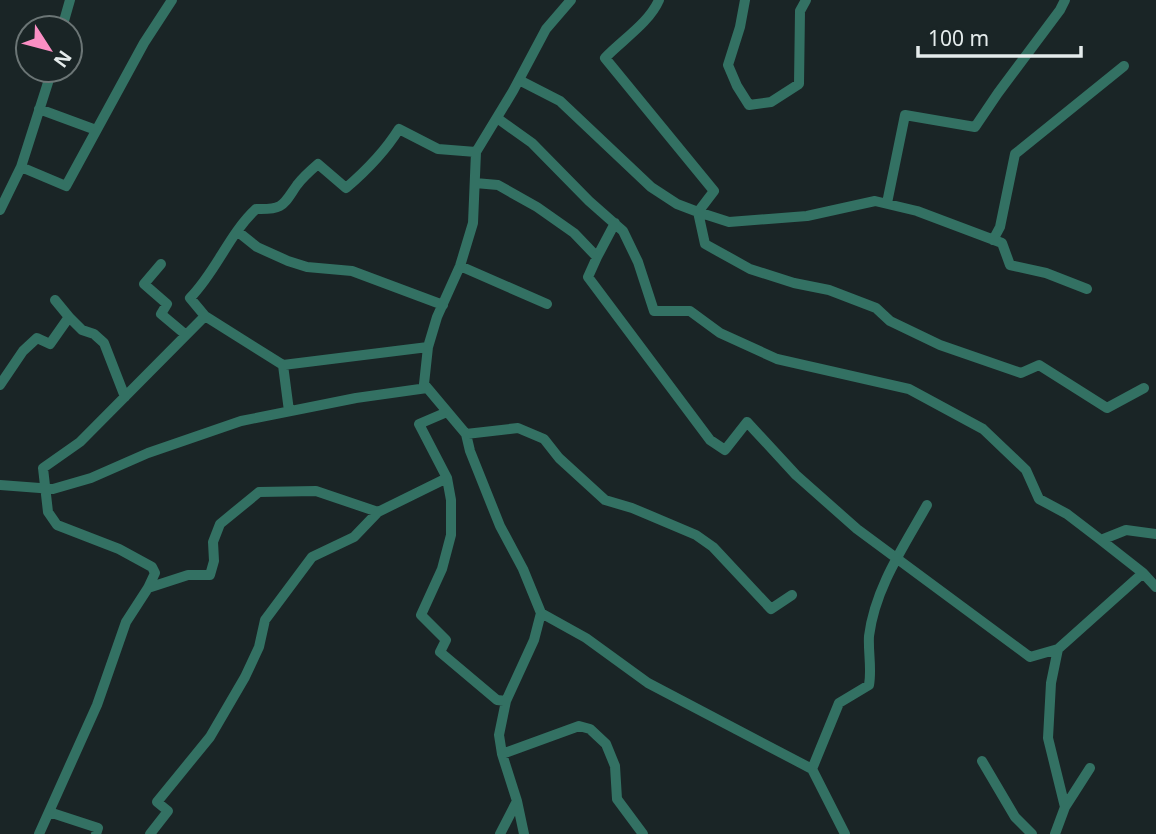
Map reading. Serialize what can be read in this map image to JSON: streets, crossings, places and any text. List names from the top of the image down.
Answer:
{
  "scale_bar": "100 m",
  "north": "bottom right"
}
